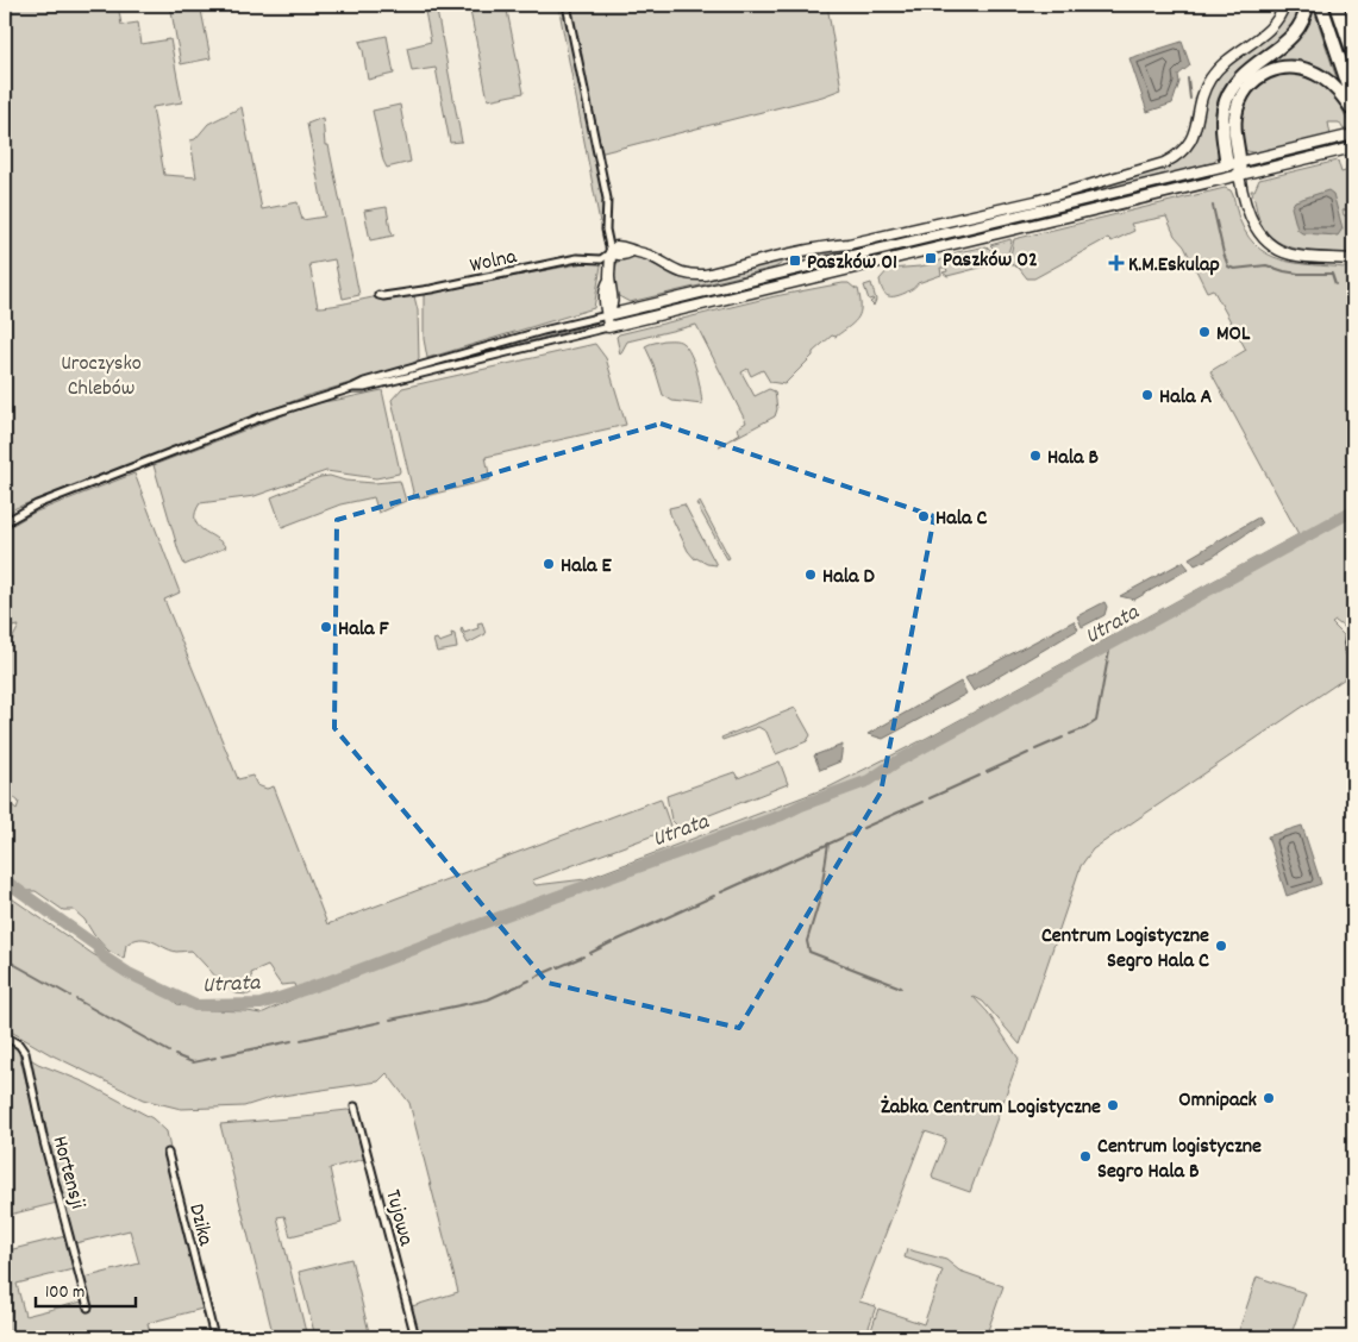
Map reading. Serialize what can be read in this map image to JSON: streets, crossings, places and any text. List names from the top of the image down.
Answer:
{
  "streets": {
    "street": [
      "Wolna",
      "Hortensji",
      "Tujowa",
      "Dzika"
    ]
  },
  "water": ["Utrata"],
  "parks": ["Uroczysko Chlebów"],
  "places": {
    "transit": ["Paszków 02", "Paszków 01"],
    "health": ["K.M.Eskulap"],
    "other": [
      "MOL",
      "Hala A",
      "Hala B",
      "Hala C",
      "Hala E",
      "Hala D",
      "Hala F",
      "Centrum Logistyczne Segro Hala C",
      "Omnipack",
      "Żabka Centrum Logistyczne",
      "Centrum logistyczne Segro Hala B"
    ]
  },
  "scale_bar": "100 m"
}
